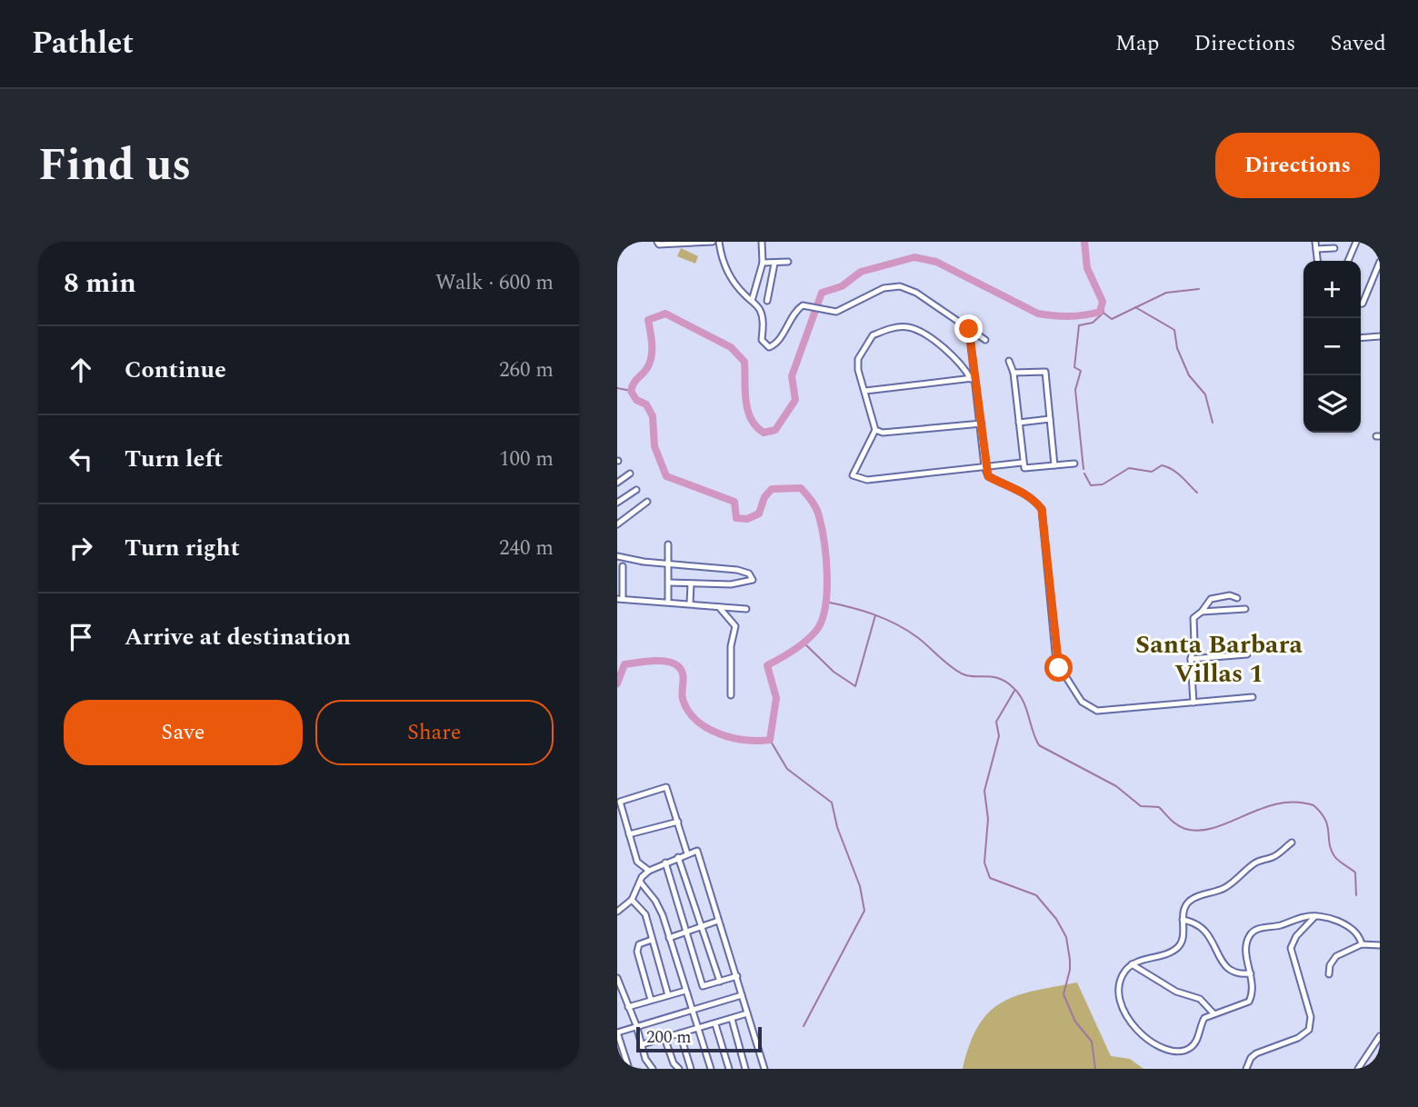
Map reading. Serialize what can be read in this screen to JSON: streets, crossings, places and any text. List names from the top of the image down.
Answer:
{
  "districts": ["Santa Barbara Villas 1"],
  "scale_bar": "200 m",
  "page": {
    "header": "Pathlet",
    "nav": ["Map", "Directions", "Saved"],
    "title": "Find us",
    "buttons": [
      "Directions",
      ["Save", "Share"]
    ],
    "heading": ["8 min", "Walk · 600 m"],
    "map_buttons": ["+", "−"],
    "list": [
      ["Continue", "260 m"],
      ["Turn left", "100 m"],
      ["Turn right", "240 m"],
      "Arrive at destination"
    ],
    "scale": "200 m"
  }
}
